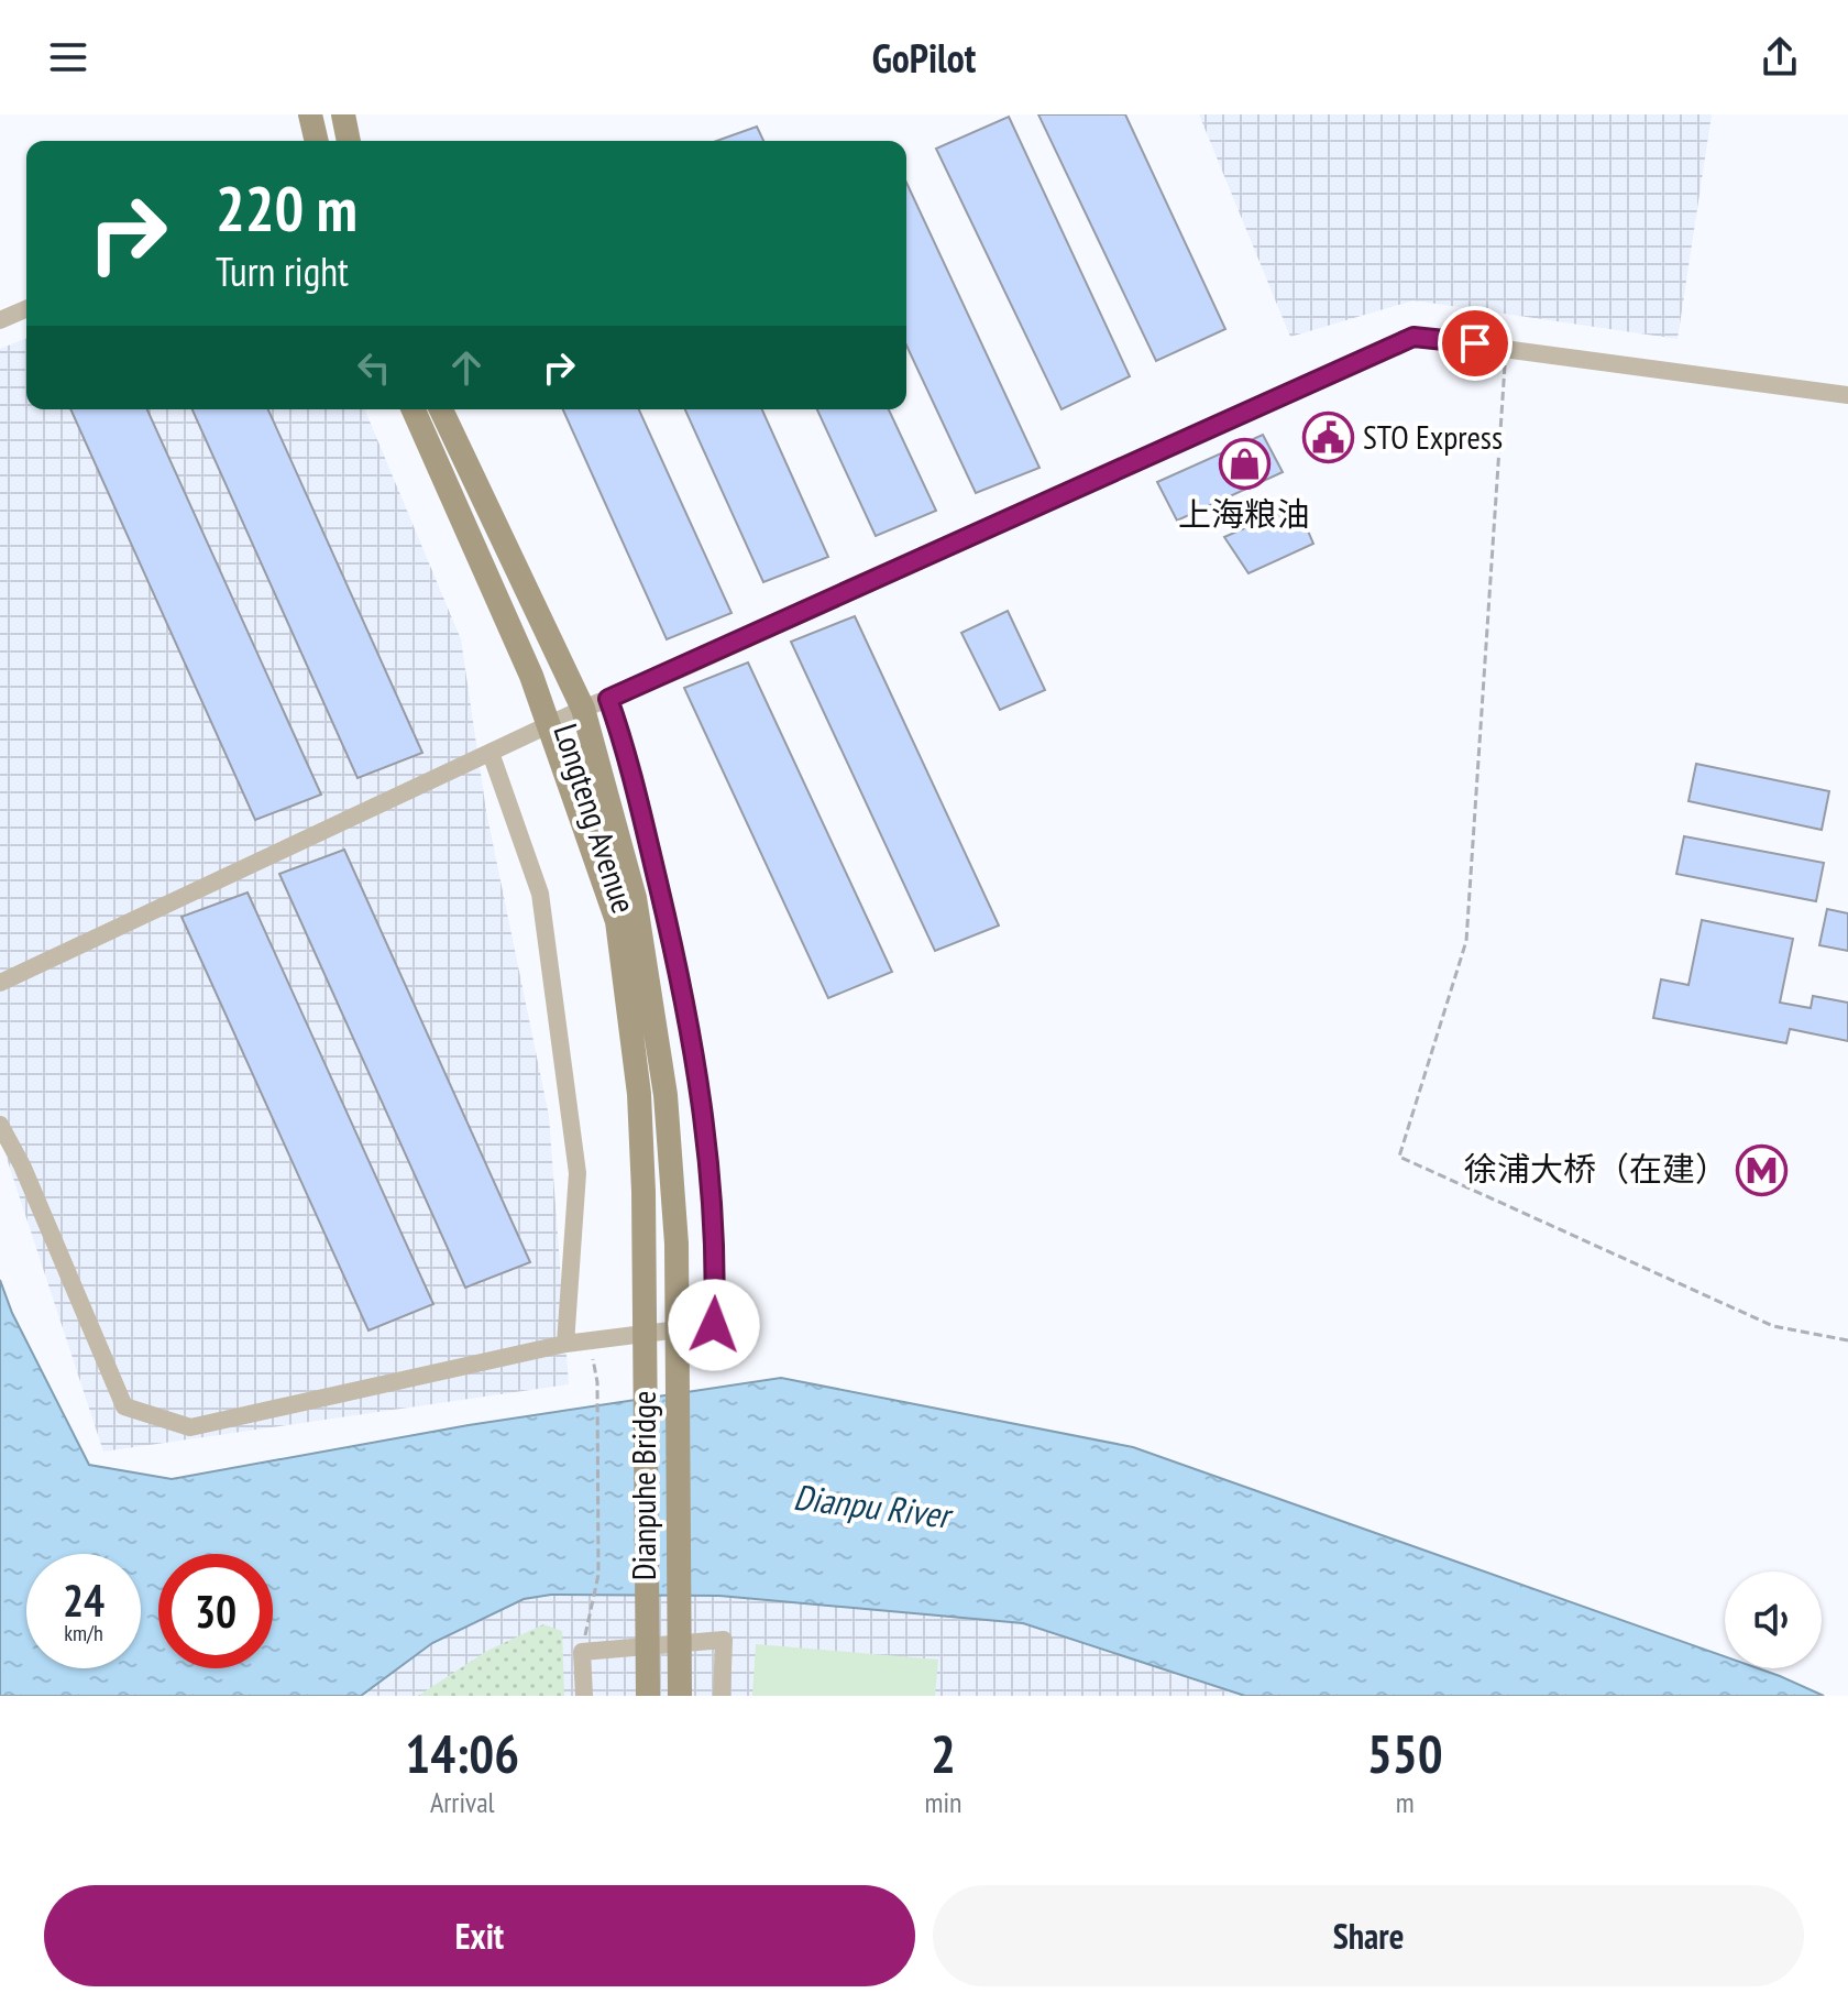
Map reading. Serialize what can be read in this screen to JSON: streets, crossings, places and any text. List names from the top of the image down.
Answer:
{
  "streets": {
    "main road": ["Longteng Avenue", "Dianpuhe Bridge"]
  },
  "crossings": [
    ["Longteng Avenue", "Dianpuhe Bridge"]
  ],
  "water": ["Dianpu River"],
  "places": {
    "public building": ["STO Express"],
    "shop": ["上海粮油"],
    "metro station": ["徐浦大桥（在建）"]
  },
  "page": {
    "header": "GoPilot",
    "turn": ["220 m", "Turn right"],
    "speed": "24 km/h",
    "limit": "30",
    "eta": [
      "14:06",
      "Arrival",
      "2",
      "min",
      "550",
      "m"
    ],
    "buttons": ["Exit", "Share"]
  }
}
